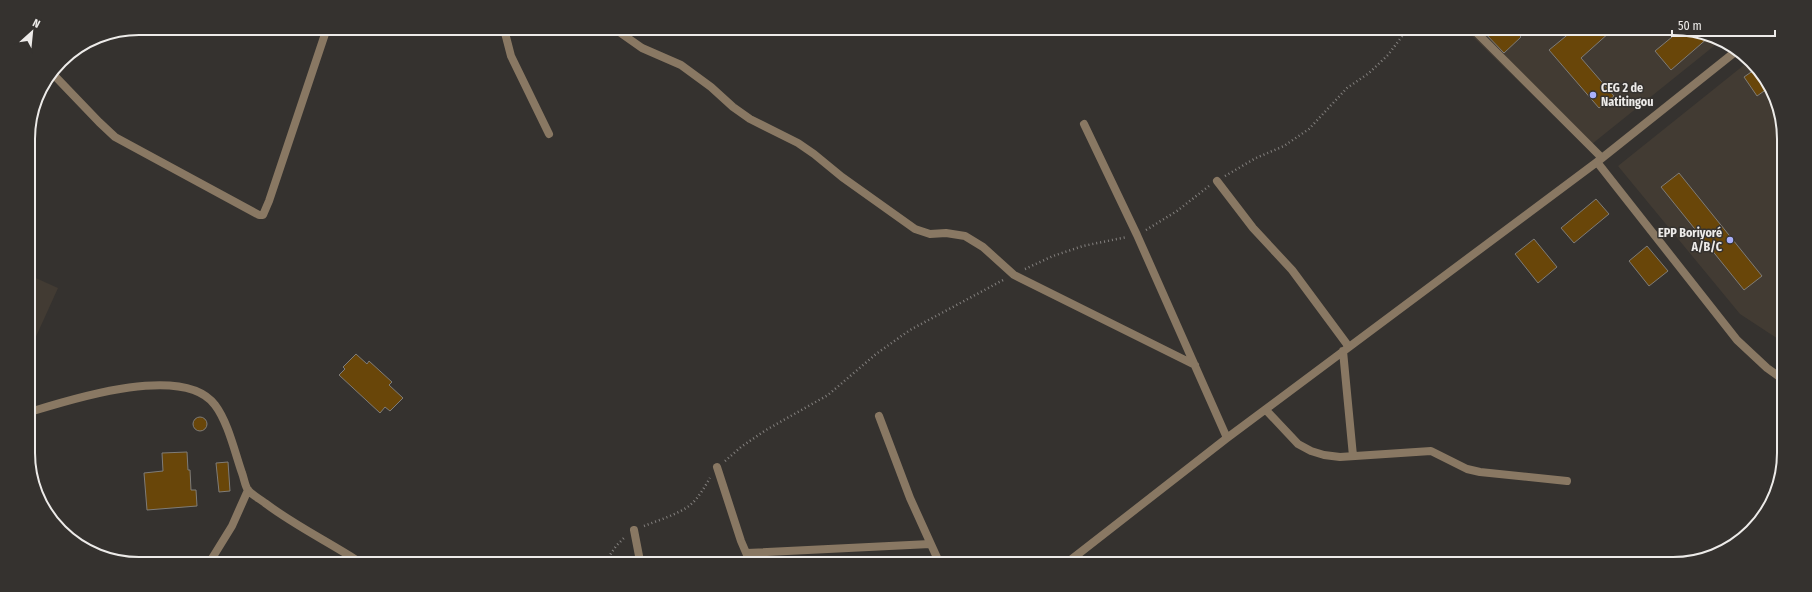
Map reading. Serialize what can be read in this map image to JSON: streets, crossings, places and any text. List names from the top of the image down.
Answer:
{
  "places": ["CEG 2 de Natitingou", "EPP Boriyoré A/B/C"],
  "scale_bar": "50 m",
  "north": "top right"
}
